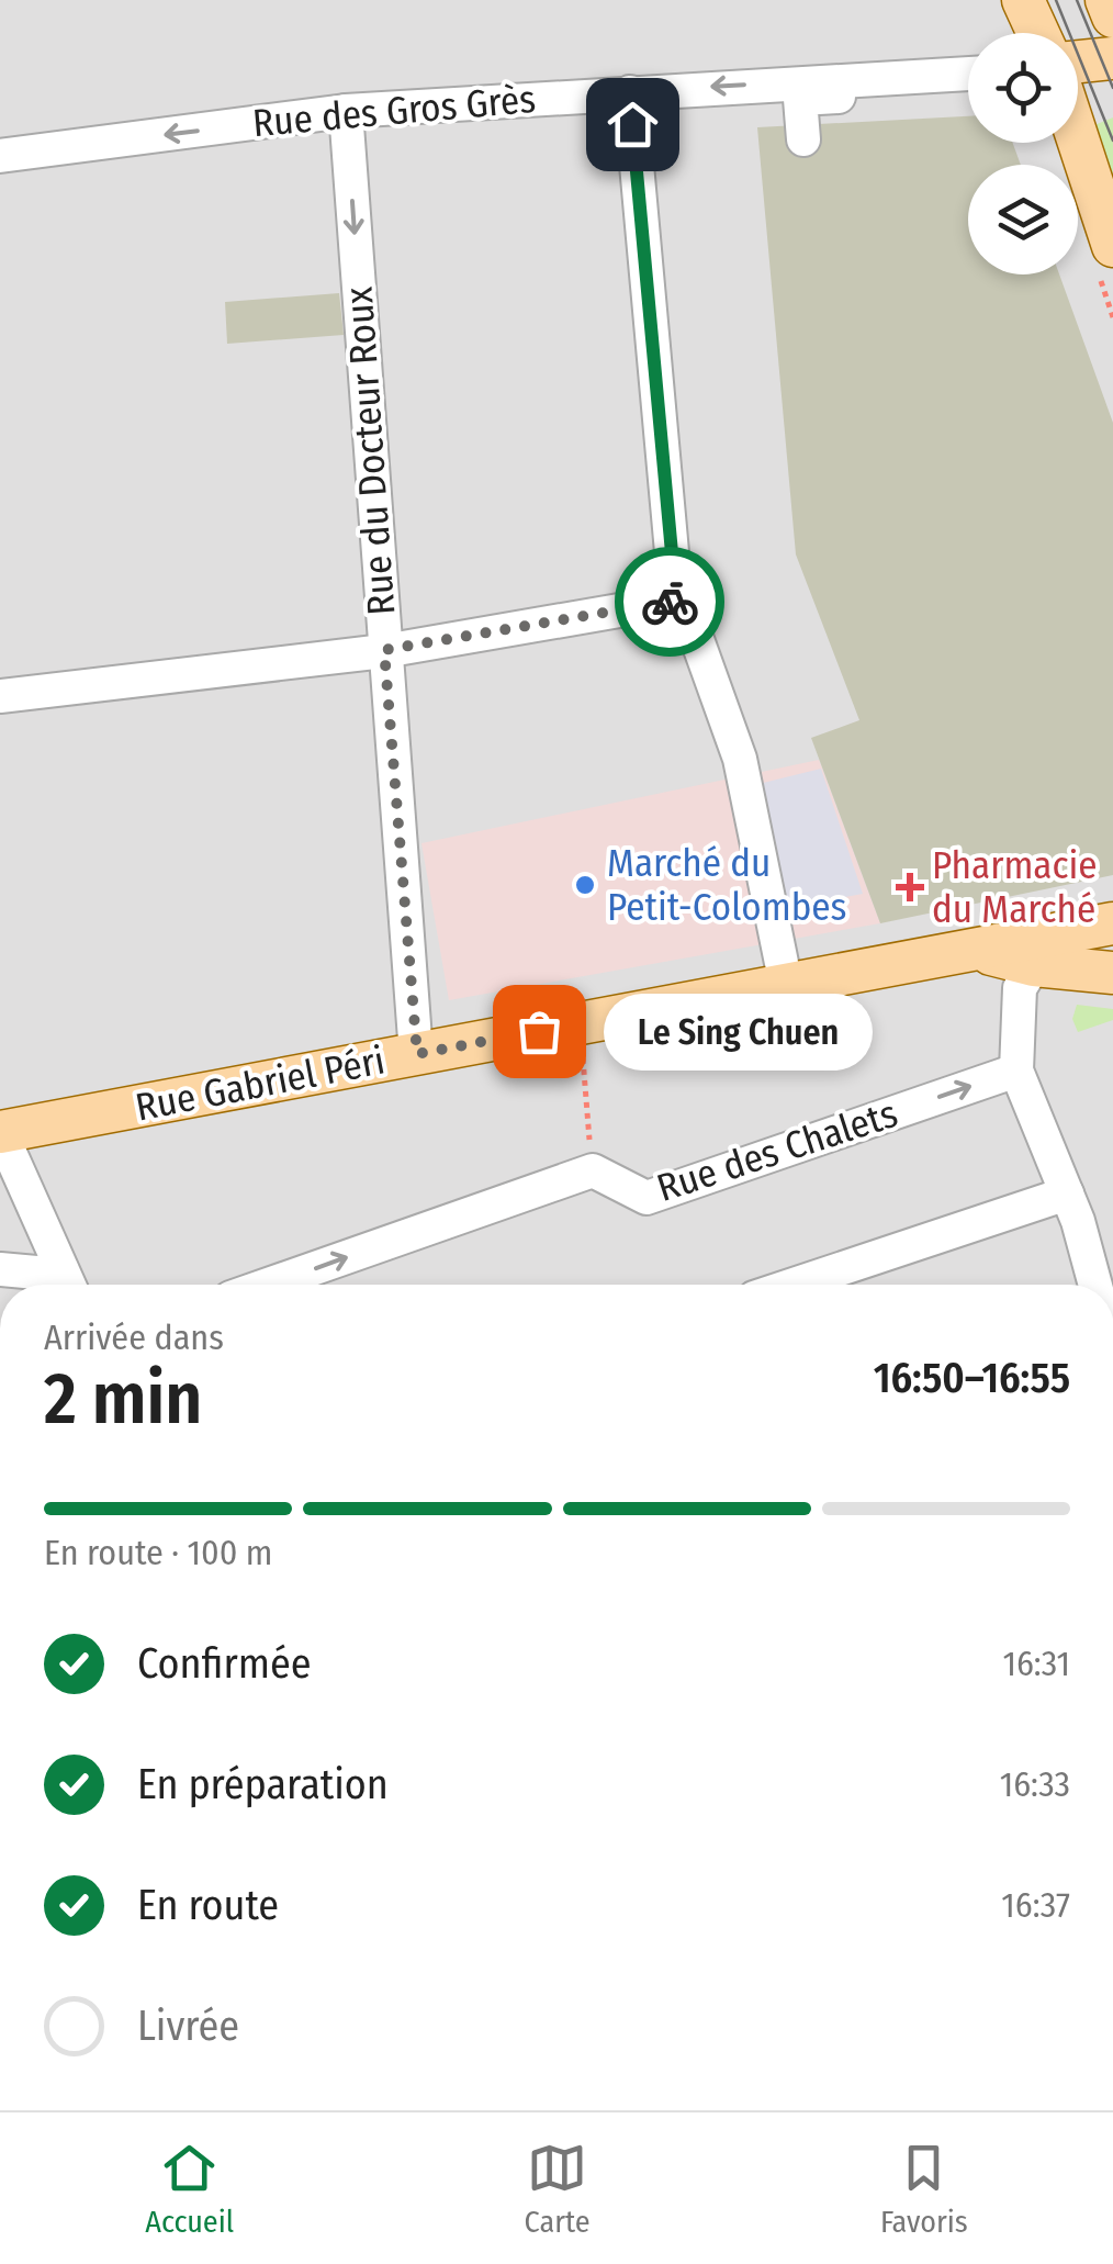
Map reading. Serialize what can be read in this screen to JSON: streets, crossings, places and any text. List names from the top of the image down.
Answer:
{
  "streets": {
    "main road": ["Rue Gabriel Péri"],
    "street": ["Rue des Gros Grès", "Rue du Docteur Roux", "Rue des Chalets"]
  },
  "crossings": [
    ["Rue des Gros Grès", "Rue du Docteur Roux"],
    ["Rue du Docteur Roux", "Rue Gabriel Péri"]
  ],
  "one_way": ["Rue des Gros Grès"],
  "places": {
    "other": ["Marché du Petit-Colombes", "Le Sing Chuen"],
    "health": ["Pharmacie du Marché"]
  },
  "page": {
    "bubble": "Le Sing Chuen",
    "heading": ["2 min", "Arrivée dans", "16:50–16:55"],
    "bar": "En route · 100 m",
    "list": [
      ["Confirmée", "16:31"],
      ["En préparation", "16:33"],
      ["En route", "16:37"],
      "Livrée"
    ],
    "tabs": ["Accueil", "Carte", "Favoris"]
  }
}
